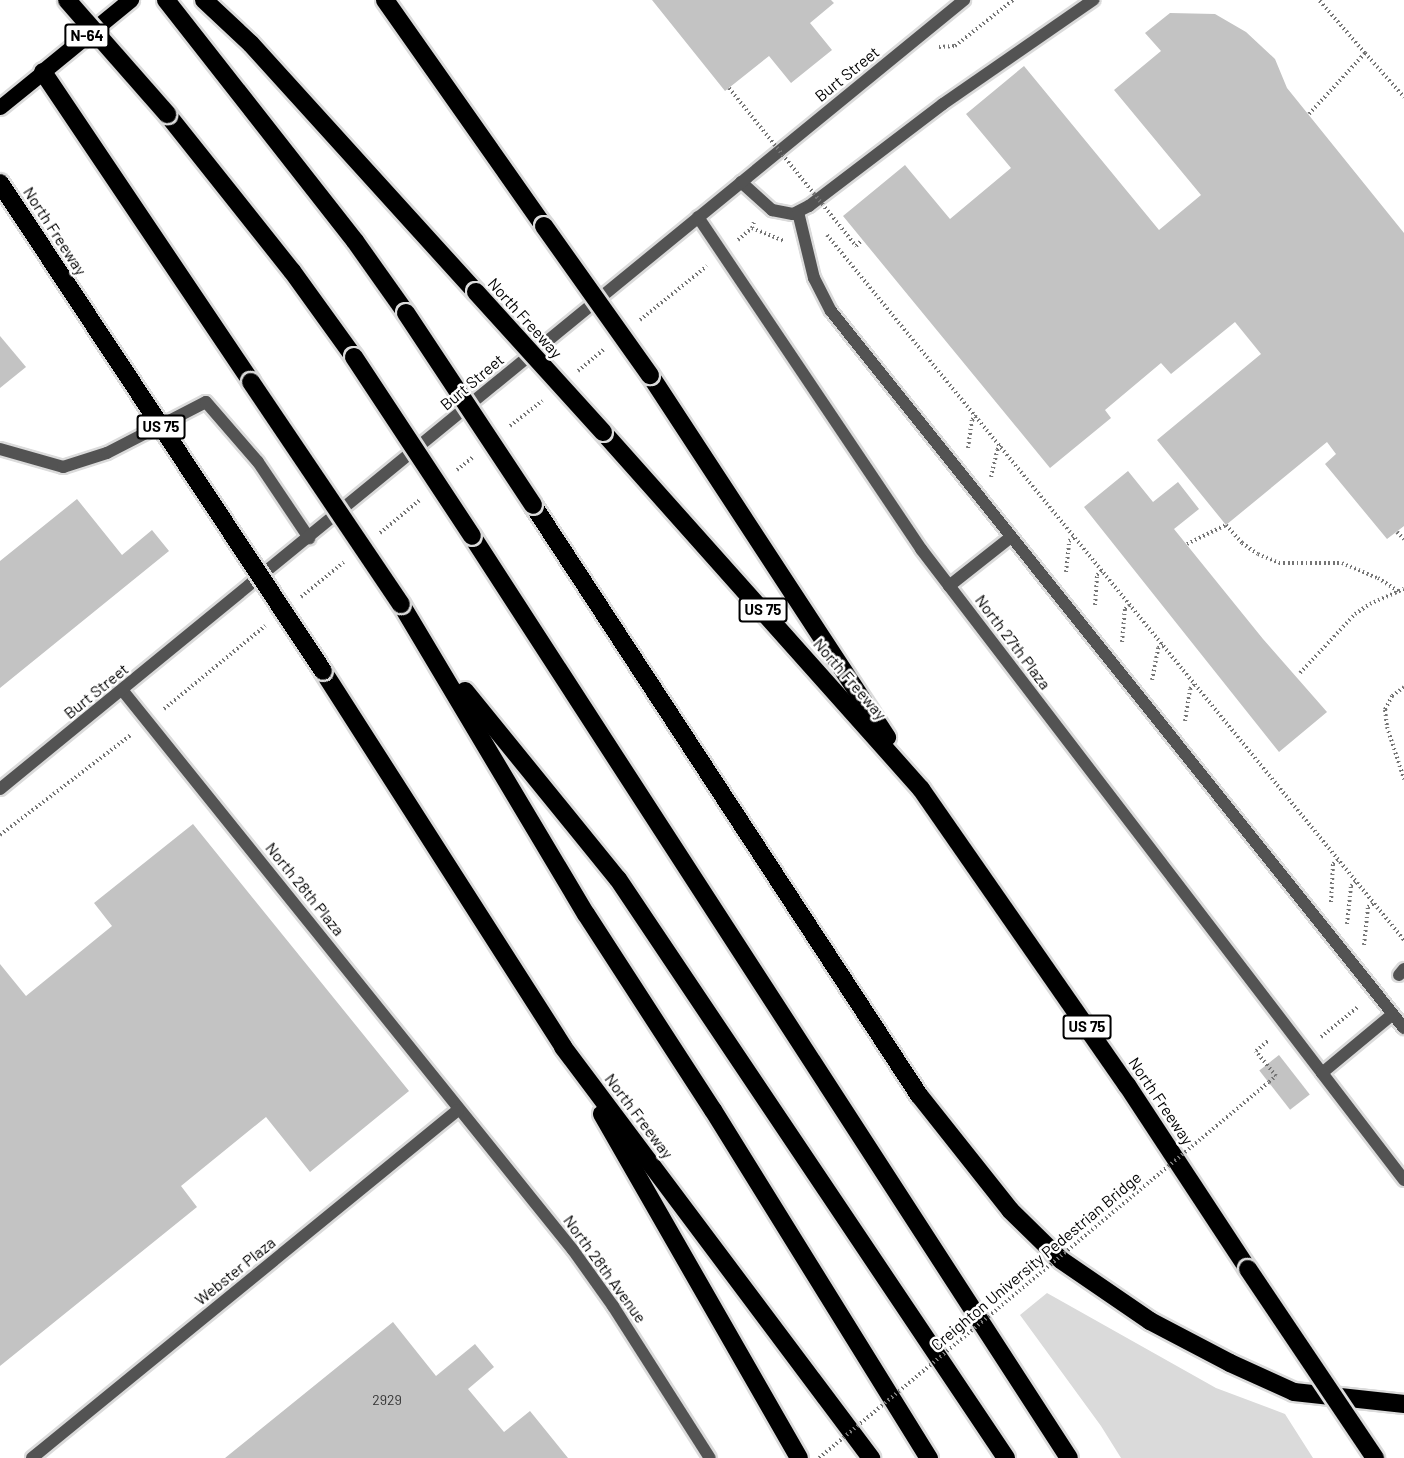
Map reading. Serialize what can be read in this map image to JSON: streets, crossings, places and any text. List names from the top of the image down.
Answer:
{
  "streets": {
    "highway": ["N-64", "North Freeway", "US 75"],
    "street": [
      "Burt Street",
      "North 27th Plaza",
      "North 28th Plaza",
      "North 28th Avenue",
      "Webster Plaza"
    ],
    "path": ["Creighton University Pedestrian Bridge"]
  },
  "crossings": [
    ["Burt Street", "North 27th Plaza"],
    ["Burt Street", "North 28th Plaza"],
    ["North 28th Plaza", "North 28th Avenue"],
    ["North 28th Plaza", "Webster Plaza"],
    ["North 28th Avenue", "Webster Plaza"]
  ],
  "house_numbers": ["2929"]
}
